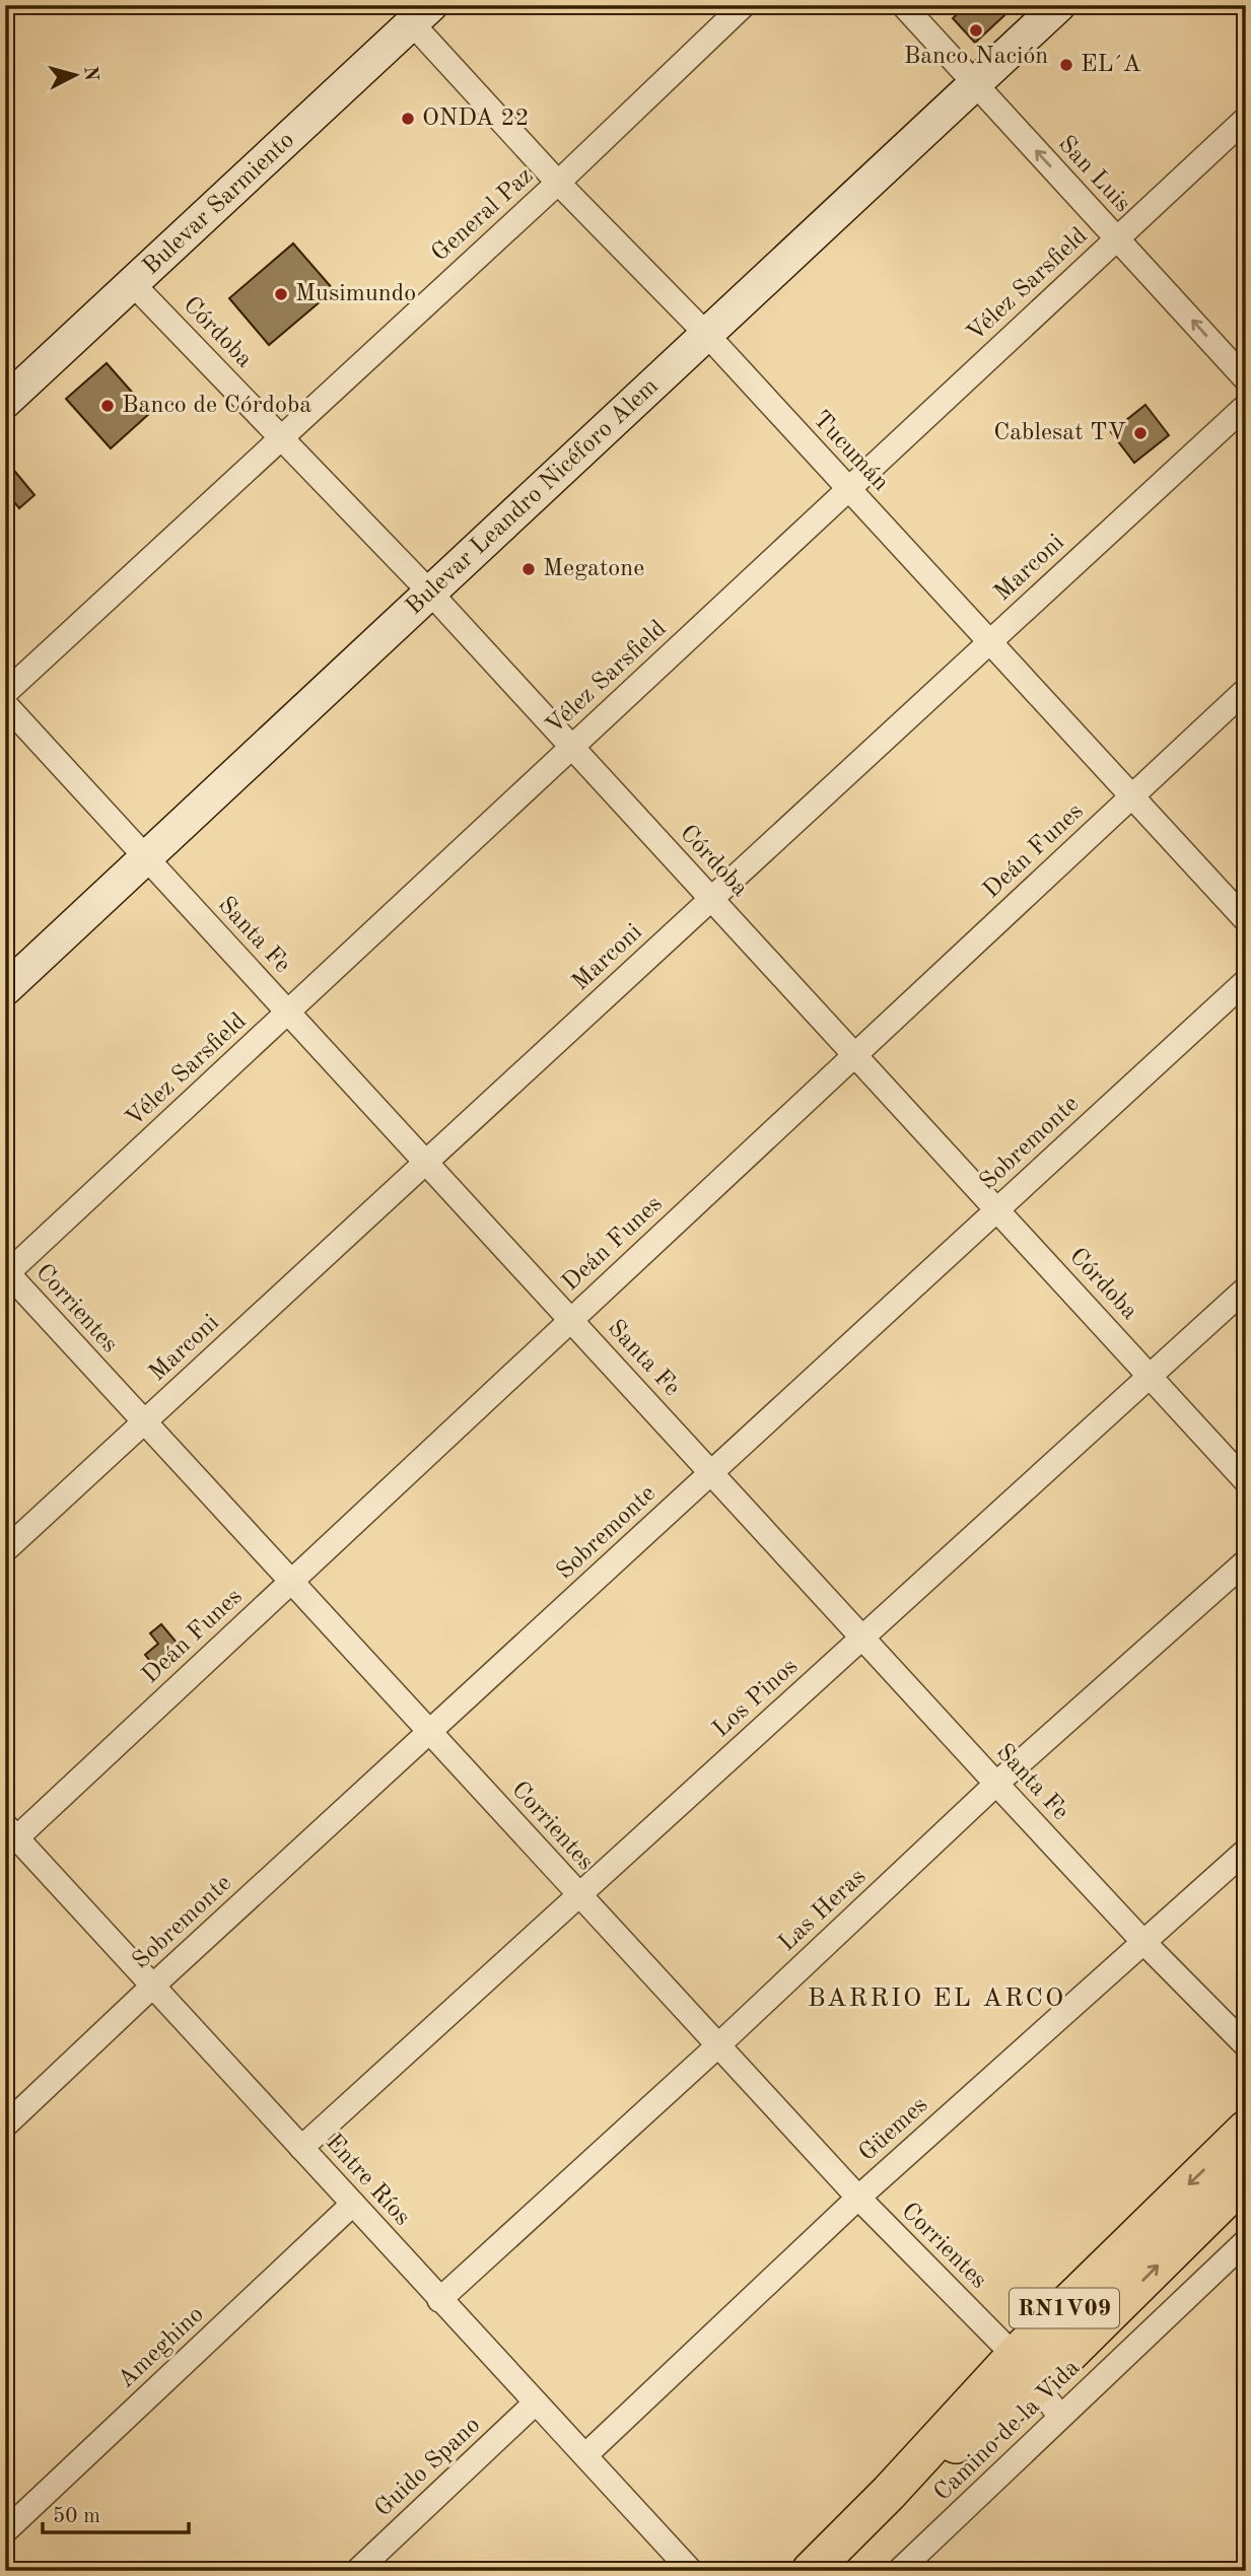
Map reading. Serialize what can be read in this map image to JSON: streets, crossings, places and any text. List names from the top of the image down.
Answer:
{
  "streets": {
    "main road": ["RN1V09"],
    "street": [
      "San Luis",
      "Bulevar Sarmiento",
      "General Paz",
      "Vélez Sarsfield",
      "Córdoba",
      "Tucumán",
      "Bulevar Leandro Nicéforo Alem",
      "Marconi",
      "Deán Funes",
      "Santa Fe",
      "Sobremonte",
      "Corrientes",
      "Los Pinos",
      "Las Heras",
      "Güemes",
      "Entre Ríos",
      "Ameghino",
      "Camino de la Vida",
      "Guido Spano"
    ]
  },
  "crossings": [
    ["San Luis", "Vélez Sarsfield"],
    ["San Luis", "Bulevar Leandro Nicéforo Alem"],
    ["Bulevar Sarmiento", "Córdoba"],
    ["Bulevar Sarmiento", "Tucumán"],
    ["General Paz", "Córdoba"],
    ["General Paz", "Tucumán"],
    ["Vélez Sarsfield", "Córdoba"],
    ["Vélez Sarsfield", "Tucumán"],
    ["Vélez Sarsfield", "Santa Fe"],
    ["Vélez Sarsfield", "Corrientes"],
    ["Córdoba", "Bulevar Leandro Nicéforo Alem"],
    ["Córdoba", "Marconi"],
    ["Córdoba", "Deán Funes"],
    ["Córdoba", "Sobremonte"],
    ["Córdoba", "Los Pinos"],
    ["Tucumán", "Bulevar Leandro Nicéforo Alem"],
    ["Tucumán", "Marconi"],
    ["Tucumán", "Deán Funes"],
    ["Bulevar Leandro Nicéforo Alem", "Santa Fe"],
    ["Marconi", "Santa Fe"],
    ["Marconi", "Corrientes"],
    ["Deán Funes", "Santa Fe"],
    ["Deán Funes", "Corrientes"],
    ["Deán Funes", "Entre Ríos"],
    ["Santa Fe", "Sobremonte"],
    ["Santa Fe", "Los Pinos"],
    ["Santa Fe", "Las Heras"],
    ["Santa Fe", "Güemes"],
    ["Sobremonte", "Corrientes"],
    ["Sobremonte", "Entre Ríos"],
    ["Corrientes", "Los Pinos"],
    ["Corrientes", "Las Heras"],
    ["Corrientes", "Güemes"],
    ["Corrientes", "RN1V09"],
    ["Corrientes", "Camino de la Vida"],
    ["Los Pinos", "Entre Ríos"],
    ["Las Heras", "Entre Ríos"],
    ["Güemes", "Entre Ríos"],
    ["Entre Ríos", "Ameghino"],
    ["Entre Ríos", "Guido Spano"]
  ],
  "one_way": ["San Luis"],
  "districts": ["BARRIO EL ARCO"],
  "places": [
    "Banco Nación",
    "EL´A",
    "ONDA 22",
    "Musimundo",
    "Banco de Córdoba",
    "Cablesat TV",
    "Megatone"
  ],
  "scale_bar": "50 m",
  "north": "right"
}
